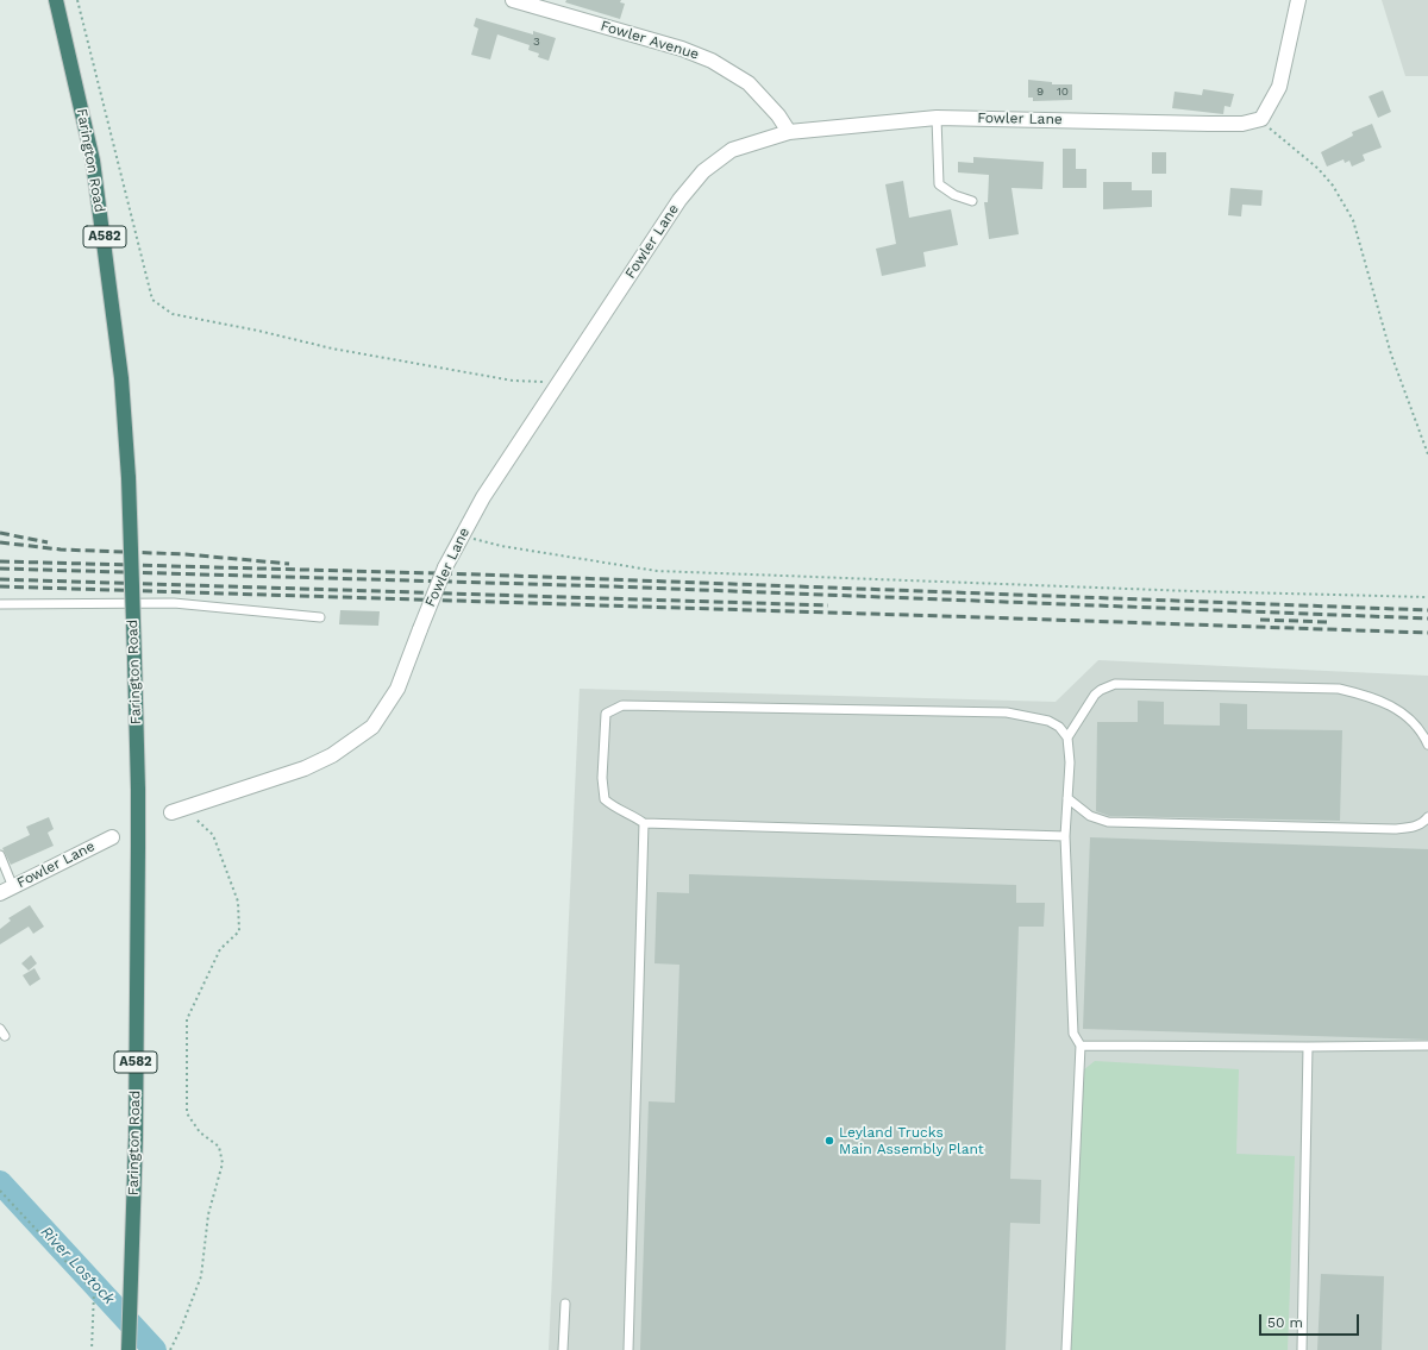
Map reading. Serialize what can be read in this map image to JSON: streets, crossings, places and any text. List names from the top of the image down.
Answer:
{
  "streets": {
    "highway": ["Farington Road", "A582"],
    "street": ["Fowler Avenue", "Fowler Lane"]
  },
  "crossings": [
    ["Fowler Avenue", "Fowler Lane"]
  ],
  "water": ["River Lostock"],
  "places": ["Leyland Trucks Main Assembly Plant"],
  "house_numbers": ["3", "9", "10"],
  "scale_bar": "50 m"
}
